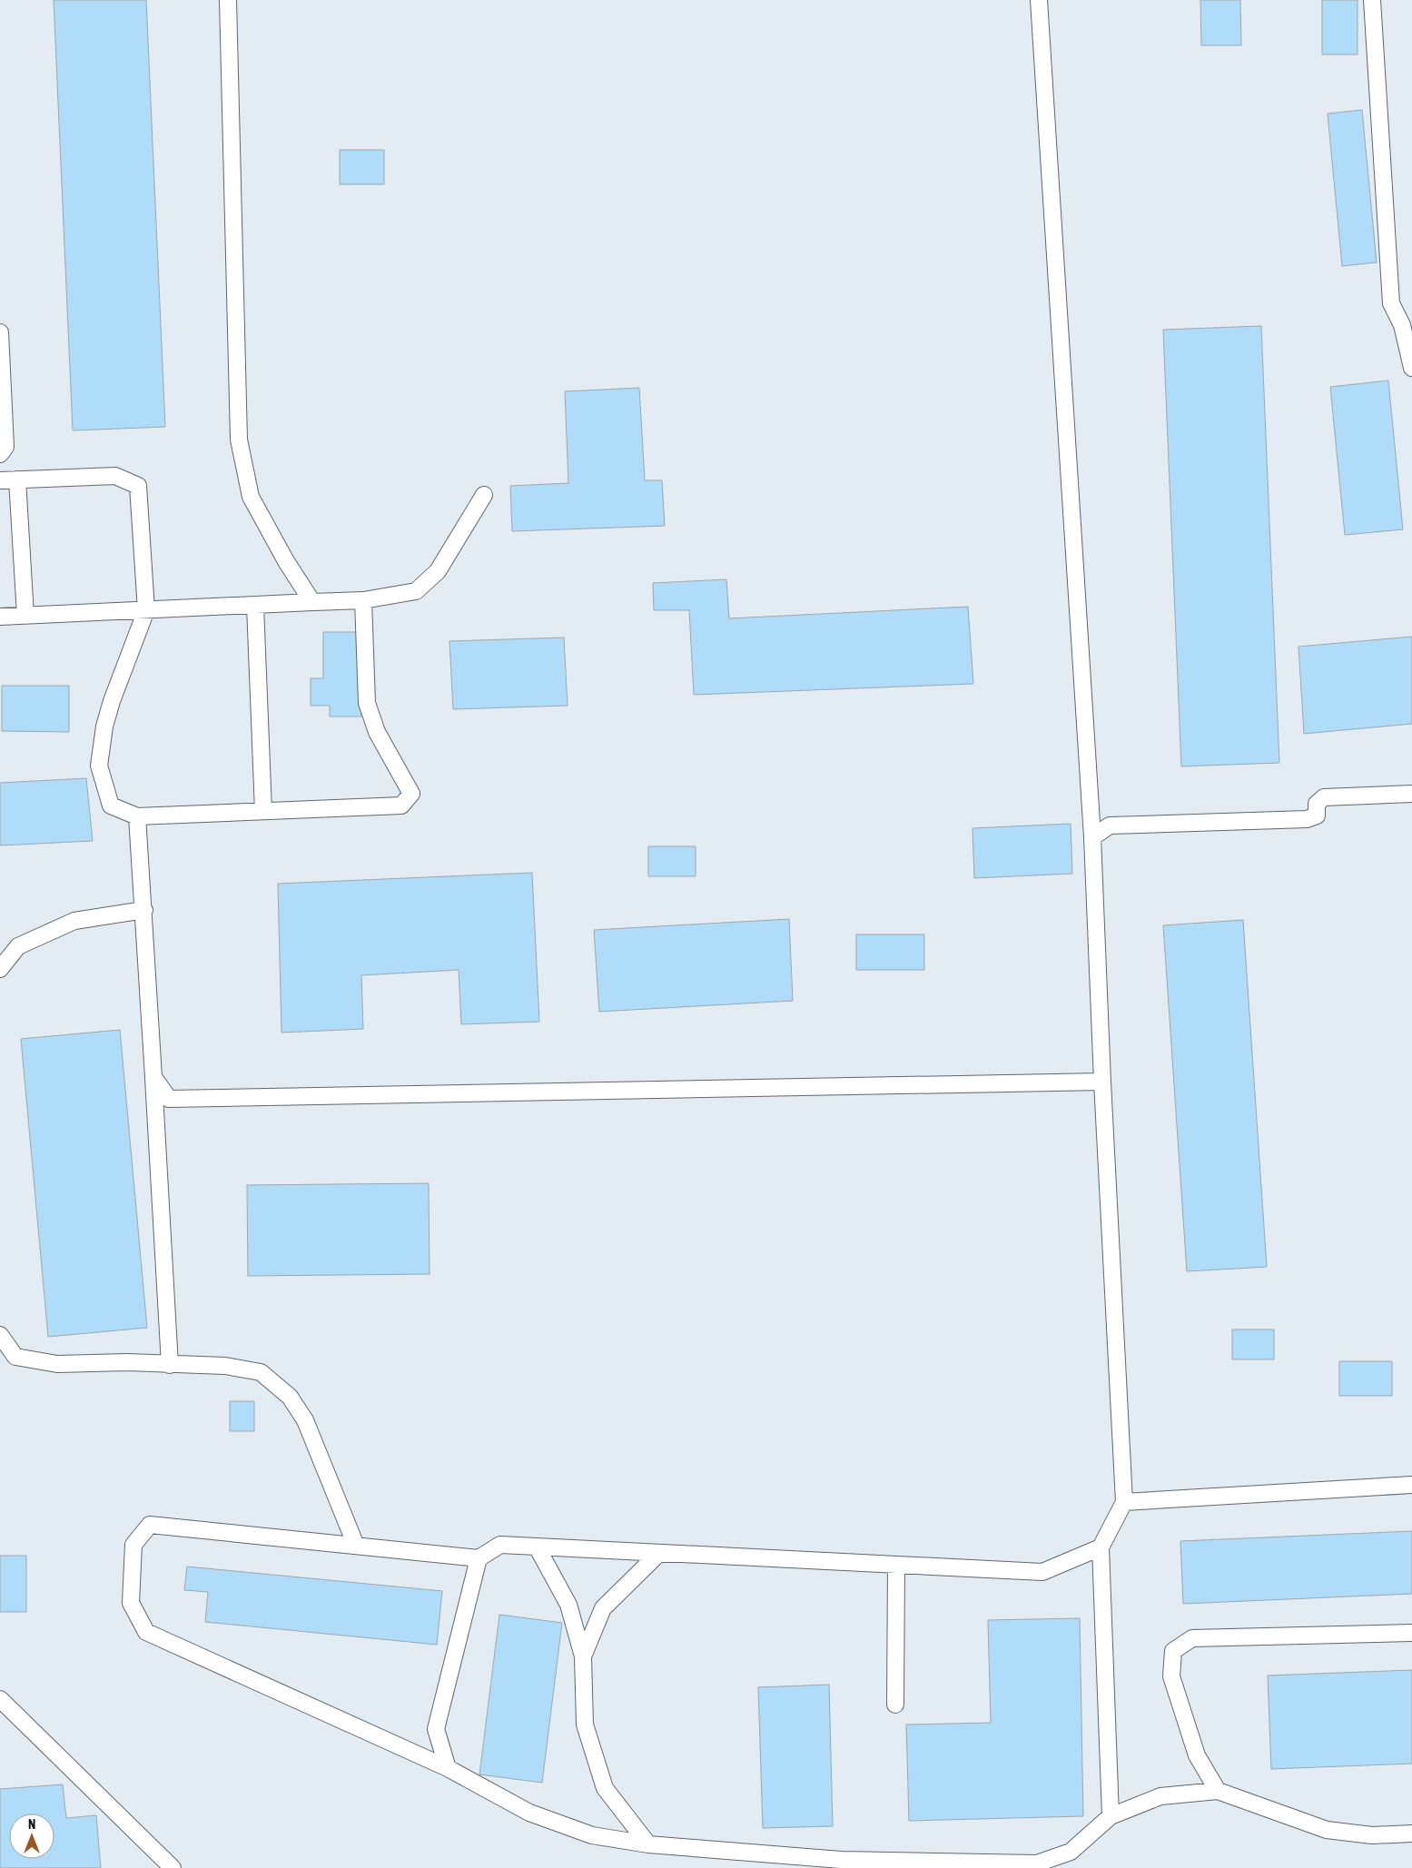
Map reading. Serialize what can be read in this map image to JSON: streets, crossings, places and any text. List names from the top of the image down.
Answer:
{
  "north": "top"
}
